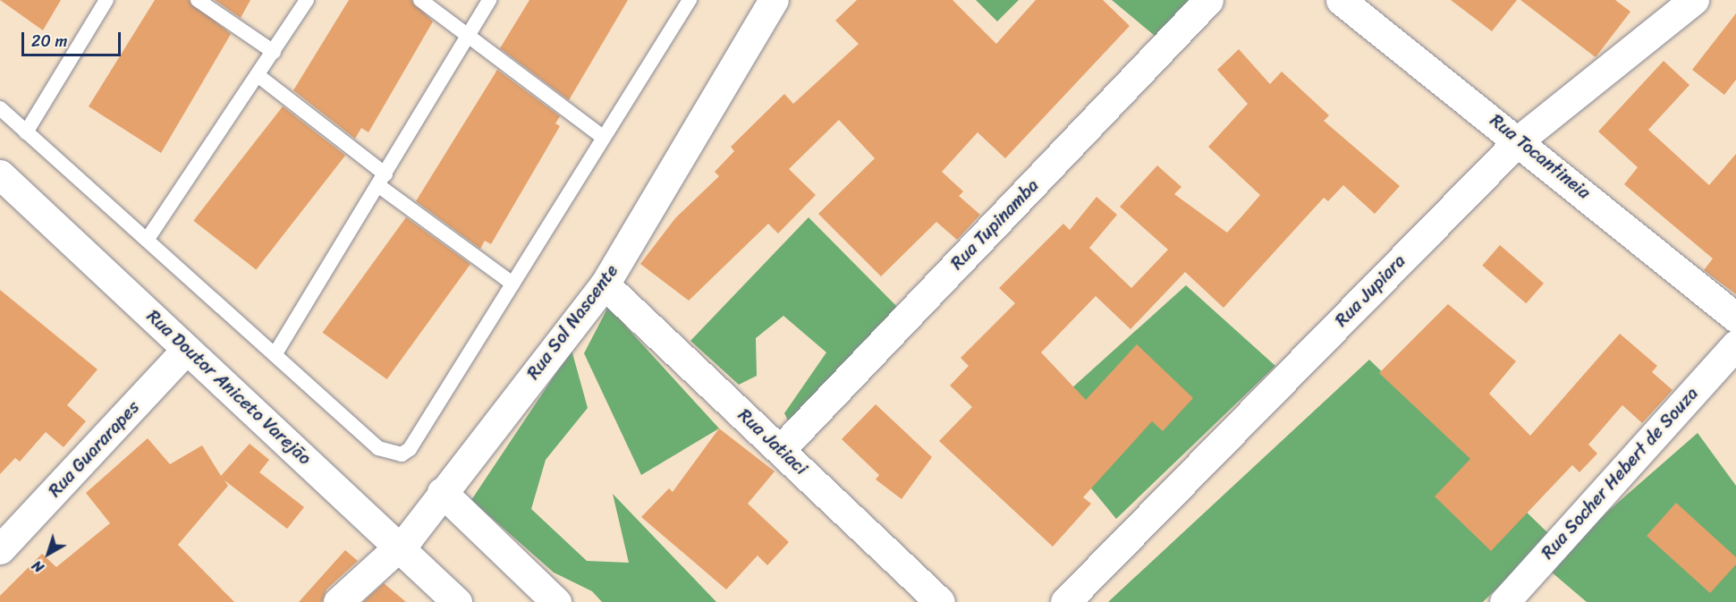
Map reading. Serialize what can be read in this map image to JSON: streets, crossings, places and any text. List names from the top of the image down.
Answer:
{
  "streets": {
    "street": [
      "Rua Tocantineia",
      "Rua Tupinamba",
      "Rua Jupiara",
      "Rua Sol Nascente",
      "Rua Doutor Aniceto Varejão",
      "Rua Jatiaci",
      "Rua Guararapes",
      "Rua Socher Hebert de Souza"
    ]
  },
  "crossings": [
    ["Rua Tocantineia", "Rua Jupiara"],
    ["Rua Tupinamba", "Rua Jatiaci"],
    ["Rua Sol Nascente", "Rua Doutor Aniceto Varejão"],
    ["Rua Sol Nascente", "Rua Jatiaci"],
    ["Rua Doutor Aniceto Varejão", "Rua Guararapes"]
  ],
  "scale_bar": "20 m",
  "north": "bottom left"
}
